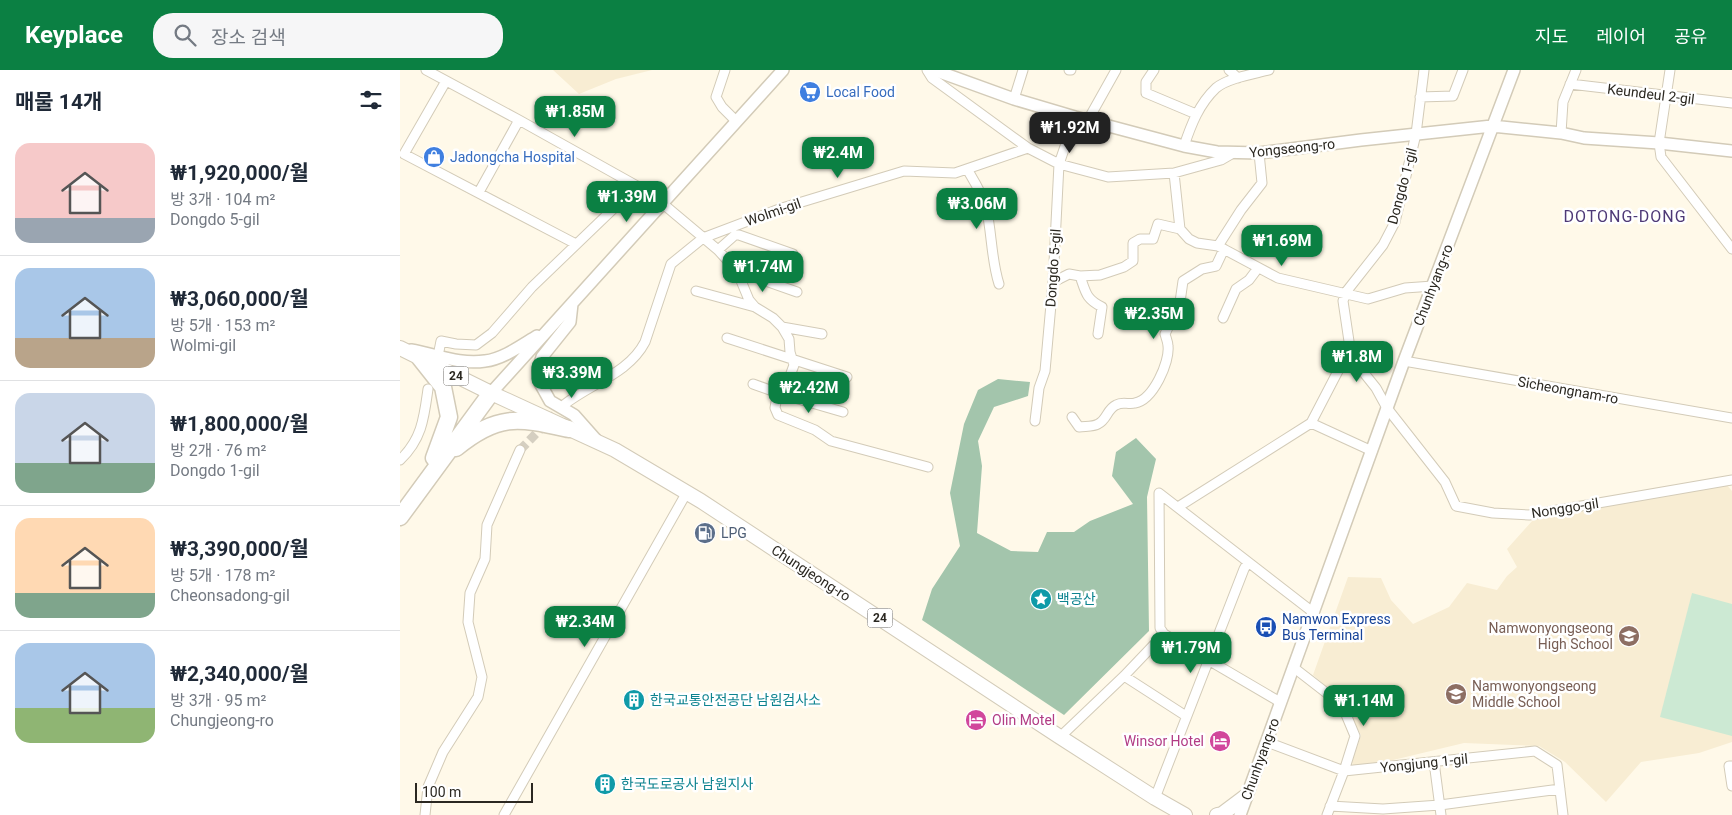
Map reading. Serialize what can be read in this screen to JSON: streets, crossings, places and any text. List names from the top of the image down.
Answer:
{
  "streets": {
    "main road": ["24", "Chungjeong-ro"],
    "street": [
      "Keundeul 2-gil",
      "Yongseong-ro",
      "Dongdo 1-gil",
      "Wolmi-gil",
      "Dongdo 5-gil",
      "Chunhyang-ro",
      "Sicheongnam-ro",
      "Nonggo-gil",
      "Yongjung 1-gil"
    ]
  },
  "crossings": [
    ["Yongseong-ro", "Dongdo 1-gil"],
    ["Yongseong-ro", "Dongdo 5-gil"],
    ["Yongseong-ro", "Chunhyang-ro"],
    ["Chunhyang-ro", "Sicheongnam-ro"],
    ["Chunhyang-ro", "Nonggo-gil"],
    ["Chunhyang-ro", "Yongjung 1-gil"]
  ],
  "districts": ["DOTONG-DONG"],
  "places": {
    "supermarket": ["Local Food"],
    "shop": ["Jadongcha Hospital"],
    "fuel station": ["LPG"],
    "place": ["백공산"],
    "bus stop": ["Namwon Express Bus Terminal"],
    "school or university": ["Namwonyongseong High School", "Namwonyongseong Middle School"],
    "building": ["한국교통안전공단 남원검사소", "한국도로공사 남원지사"],
    "hotel": ["Olin Motel", "Winsor Hotel"]
  },
  "scale_bar": "100 m",
  "page": {
    "header": "Keyplace",
    "search": "장소 검색",
    "nav": ["지도", "레이어", "공유"],
    "heading": "매물 14개",
    "price": [
      "₩1.85M",
      "₩1.92M",
      "₩2.4M",
      "₩1.39M",
      "₩3.06M",
      "₩1.69M",
      "₩1.74M",
      "₩2.35M",
      "₩1.8M",
      "₩3.39M",
      "₩2.42M",
      "₩2.34M",
      "₩1.79M",
      "₩1.14M"
    ],
    "list": [
      {
        "name": "₩1,920,000/월",
        "note": "방 3개 · 104 m² · Dongdo 5-gil"
      },
      {
        "name": "₩3,060,000/월",
        "note": "방 5개 · 153 m² · Wolmi-gil"
      },
      {
        "name": "₩1,800,000/월",
        "note": "방 2개 · 76 m² · Dongdo 1-gil"
      },
      {
        "name": "₩3,390,000/월",
        "note": "방 5개 · 178 m² · Cheonsadong-gil"
      },
      {
        "name": "₩2,340,000/월",
        "note": "방 3개 · 95 m² · Chungjeong-ro"
      }
    ],
    "scale": "100 m"
  }
}
